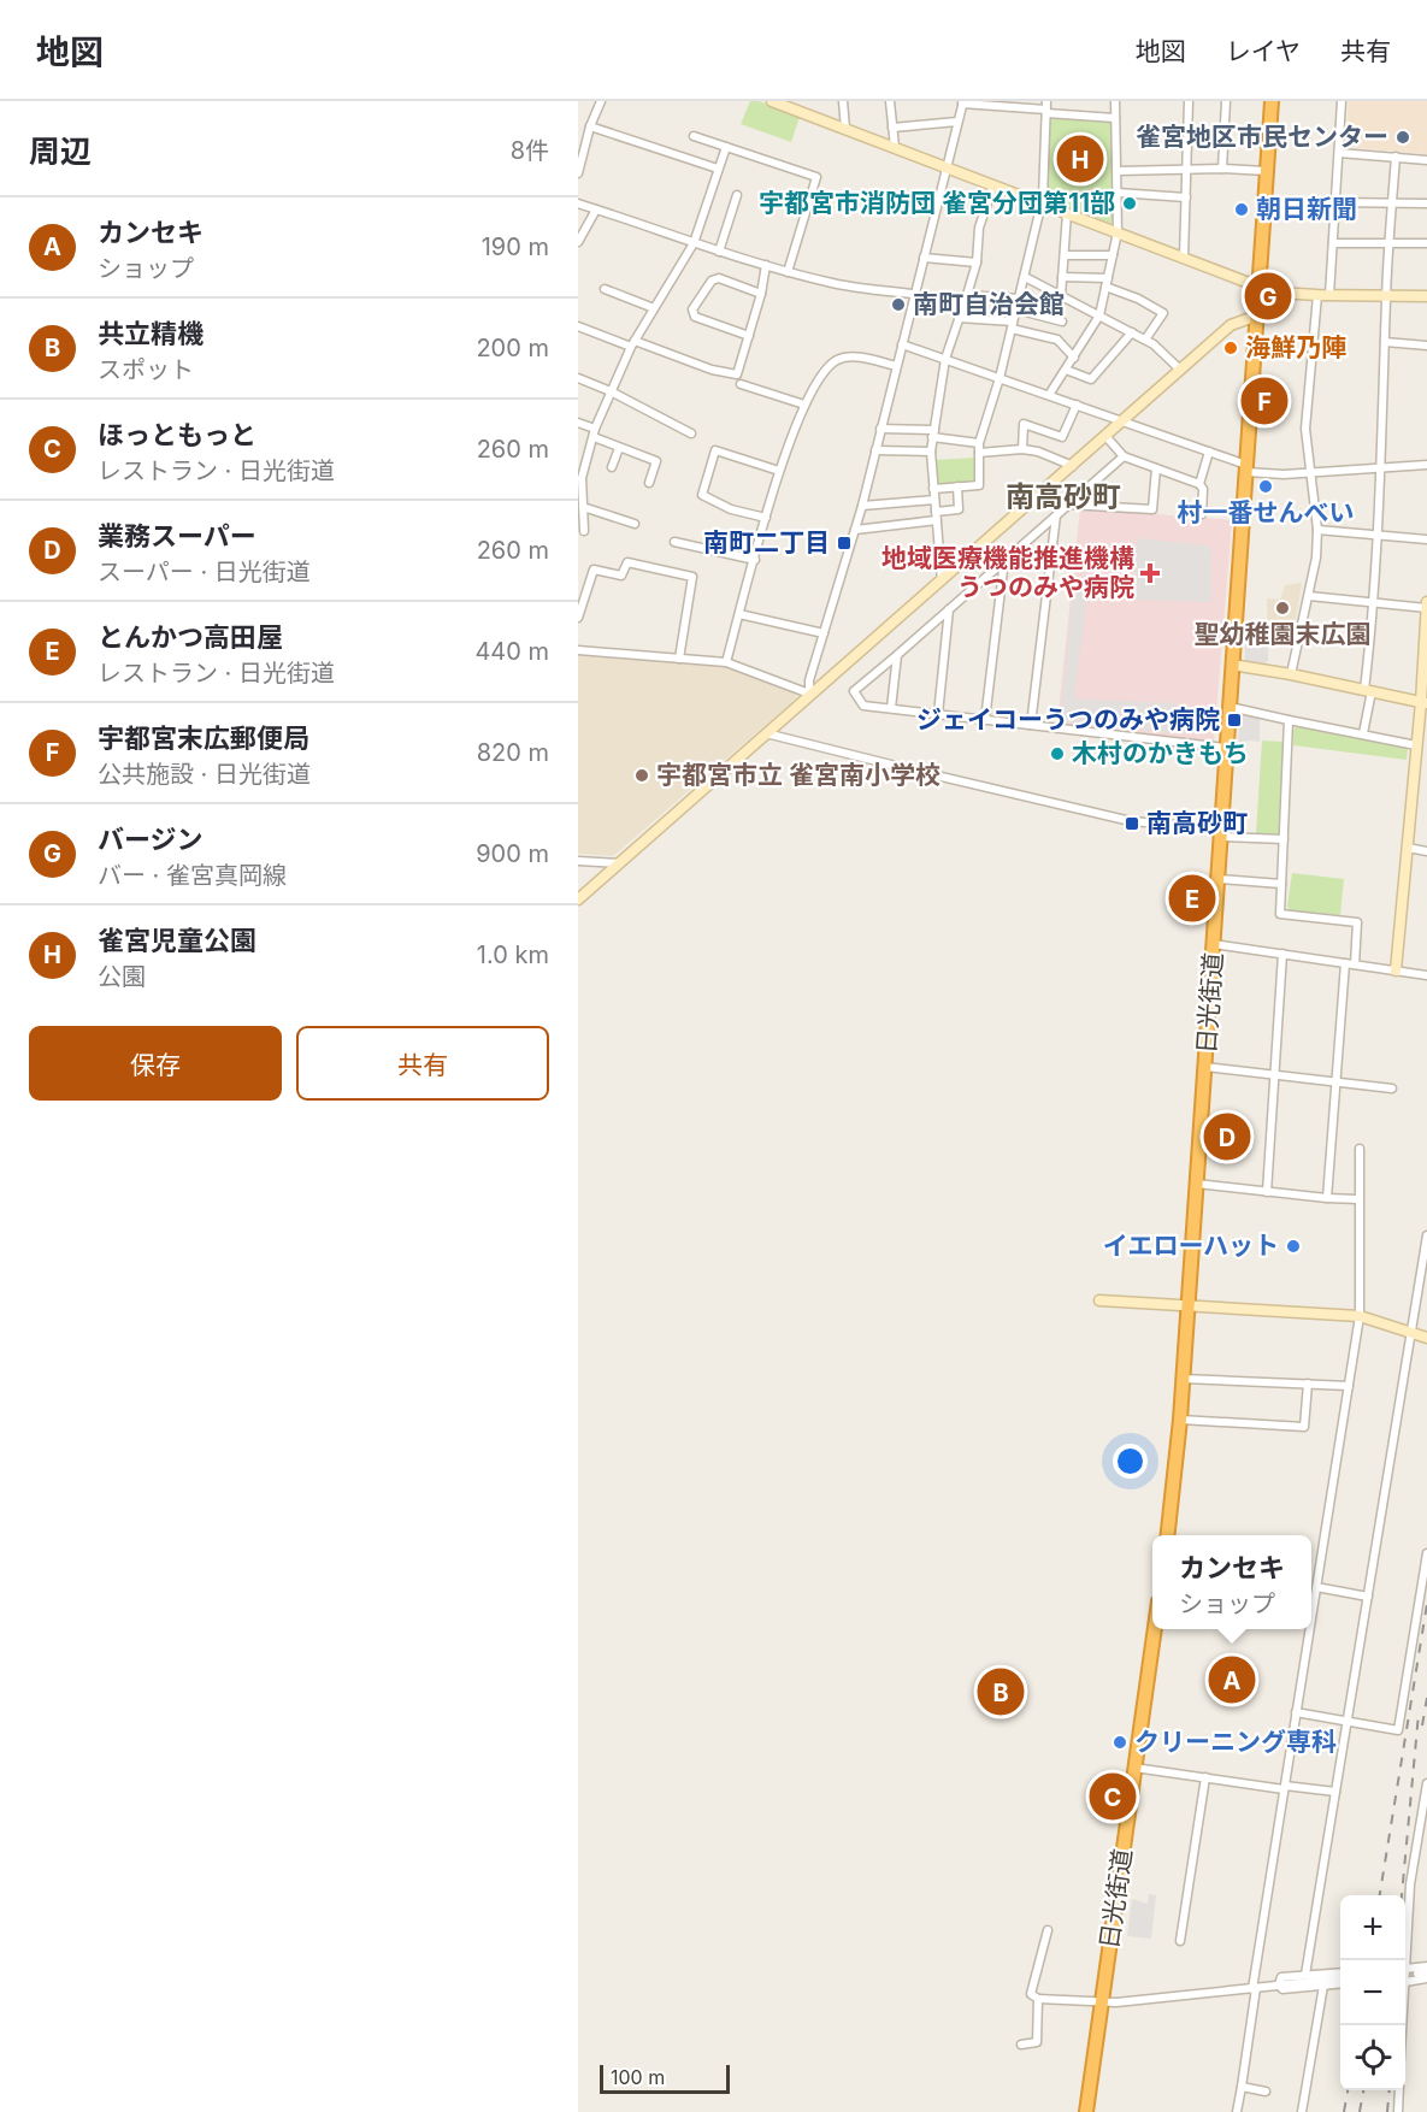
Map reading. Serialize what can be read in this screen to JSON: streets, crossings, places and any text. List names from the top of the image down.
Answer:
{
  "streets": {
    "highway": ["日光街道"]
  },
  "districts": ["南高砂町"],
  "places": {
    "other": [
      "雀宮地区市民センター",
      "宇都宮市消防団 雀宮分団第11部",
      "朝日新聞",
      "南町自治会館",
      "海鮮乃陣",
      "村一番せんべい",
      "聖幼稚園末広園",
      "木村のかきもち",
      "宇都宮市立 雀宮南小学校",
      "イエローハット",
      "クリーニング専科"
    ],
    "transit": ["南町二丁目", "ジェイコーうつのみや病院", "南高砂町"],
    "health": ["地域医療機能推進機構 うつのみや病院"]
  },
  "scale_bar": "100 m",
  "page": {
    "header": "地図",
    "nav": ["地図", "レイヤ", "共有"],
    "heading": ["周辺", "8件"],
    "pins": [
      "H",
      "G",
      "F",
      "E",
      "D",
      "A",
      "B",
      "C"
    ],
    "list": [
      {
        "mark": "A",
        "name": "カンセキ",
        "note": "ショップ",
        "value": "190 m"
      },
      {
        "mark": "B",
        "name": "共立精機",
        "note": "スポット",
        "value": "200 m"
      },
      {
        "mark": "C",
        "name": "ほっともっと",
        "note": "レストラン · 日光街道",
        "value": "260 m"
      },
      {
        "mark": "D",
        "name": "業務スーパー",
        "note": "スーパー · 日光街道",
        "value": "260 m"
      },
      {
        "mark": "E",
        "name": "とんかつ高田屋",
        "note": "レストラン · 日光街道",
        "value": "440 m"
      },
      {
        "mark": "F",
        "name": "宇都宮末広郵便局",
        "note": "公共施設 · 日光街道",
        "value": "820 m"
      },
      {
        "mark": "G",
        "name": "バージン",
        "note": "バー · 雀宮真岡線",
        "value": "900 m"
      },
      {
        "mark": "H",
        "name": "雀宮児童公園",
        "note": "公園",
        "value": "1.0 km"
      }
    ],
    "buttons": ["保存", "共有"],
    "popup": ["カンセキ", "ショップ"],
    "map_buttons": ["+", "−"],
    "scale": "100 m"
  }
}
